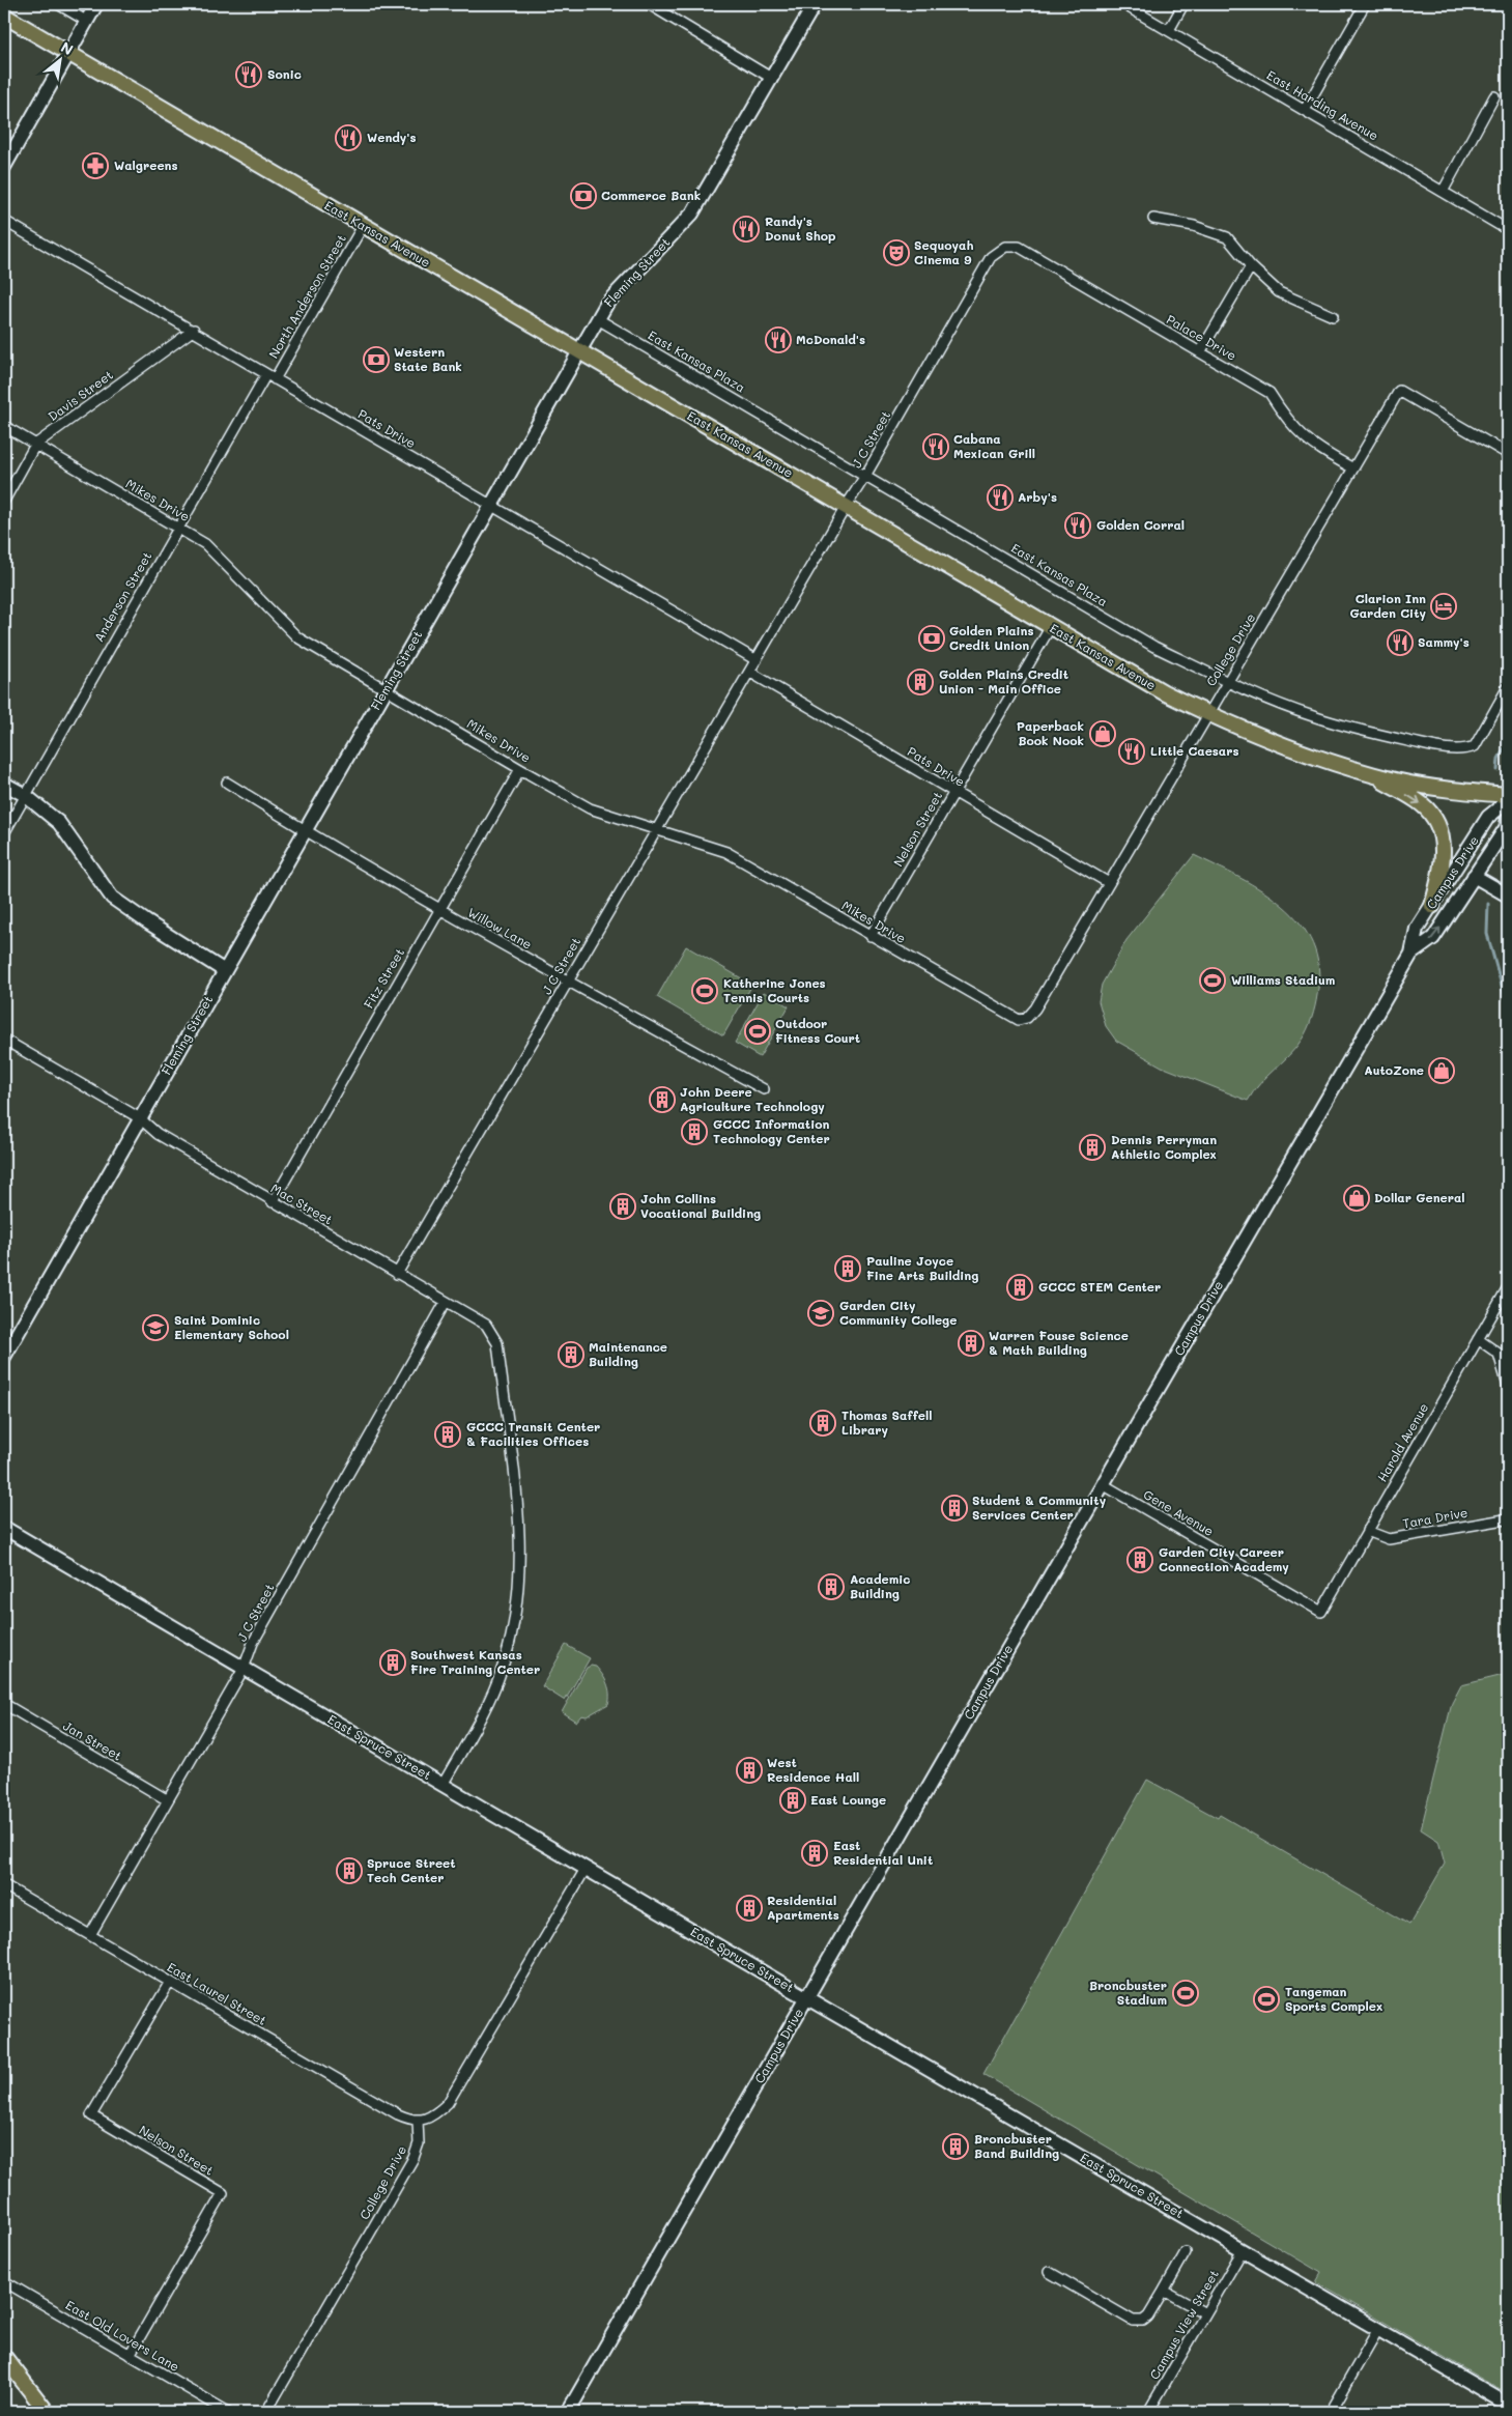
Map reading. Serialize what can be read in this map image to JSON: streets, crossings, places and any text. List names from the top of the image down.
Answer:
{
  "streets": {
    "main road": ["East Kansas Avenue"],
    "street": [
      "East Harding Avenue",
      "Fleming Street",
      "North Anderson Street",
      "Palace Drive",
      "East Kansas Plaza",
      "Davis Street",
      "Pats Drive",
      "J C Street",
      "Mikes Drive",
      "Anderson Street",
      "College Drive",
      "Nelson Street",
      "Campus Drive",
      "Willow Lane",
      "Fitz Street",
      "Mac Street",
      "Harold Avenue",
      "Gene Avenue",
      "Tara Drive",
      "Jan Street",
      "East Spruce Street",
      "East Laurel Street",
      "Campus View Street",
      "East Old Lovers Lane"
    ]
  },
  "crossings": [
    ["East Kansas Avenue", "Fleming Street"],
    ["East Kansas Avenue", "North Anderson Street"],
    ["East Kansas Avenue", "J C Street"],
    ["East Kansas Avenue", "College Drive"],
    ["East Kansas Avenue", "Nelson Street"],
    ["Fleming Street", "East Kansas Plaza"],
    ["Fleming Street", "Pats Drive"],
    ["Fleming Street", "Mikes Drive"],
    ["Fleming Street", "Willow Lane"],
    ["Fleming Street", "Mac Street"],
    ["North Anderson Street", "Pats Drive"],
    ["North Anderson Street", "Anderson Street"],
    ["Palace Drive", "J C Street"],
    ["Palace Drive", "College Drive"],
    ["East Kansas Plaza", "J C Street"],
    ["East Kansas Plaza", "College Drive"],
    ["Davis Street", "Pats Drive"],
    ["Davis Street", "Mikes Drive"],
    ["Pats Drive", "J C Street"],
    ["Pats Drive", "Anderson Street"],
    ["Pats Drive", "College Drive"],
    ["Pats Drive", "Nelson Street"],
    ["J C Street", "Mikes Drive"],
    ["J C Street", "Willow Lane"],
    ["J C Street", "Mac Street"],
    ["J C Street", "Jan Street"],
    ["J C Street", "East Spruce Street"],
    ["J C Street", "East Laurel Street"],
    ["Mikes Drive", "Anderson Street"],
    ["Mikes Drive", "College Drive"],
    ["Mikes Drive", "Nelson Street"],
    ["Mikes Drive", "Fitz Street"],
    ["College Drive", "East Laurel Street"],
    ["Nelson Street", "East Laurel Street"],
    ["Nelson Street", "East Old Lovers Lane"],
    ["Campus Drive", "Gene Avenue"],
    ["Campus Drive", "East Spruce Street"],
    ["Willow Lane", "Fitz Street"],
    ["Fitz Street", "Mac Street"],
    ["Mac Street", "East Spruce Street"],
    ["Harold Avenue", "Gene Avenue"],
    ["Harold Avenue", "Tara Drive"],
    ["East Spruce Street", "Campus View Street"]
  ],
  "places": {
    "restaurant": [
      "Sonic",
      "Wendy's",
      "Randy's Donut Shop",
      "McDonald's",
      "Cabana Mexican Grill",
      "Arby's",
      "Golden Corral",
      "Sammy's",
      "Little Caesars"
    ],
    "pharmacy": ["Walgreens"],
    "bank": ["Commerce Bank", "Western State Bank", "Golden Plains Credit Union"],
    "theatre": ["Sequoyah Cinema 9"],
    "hotel": ["Clarion Inn Garden City"],
    "building": [
      "Golden Plains Credit Union - Main Office",
      "John Deere Agriculture Technology",
      "GCCC Information Technology Center",
      "Dennis Perryman Athletic Complex",
      "John Collins Vocational Building",
      "Pauline Joyce Fine Arts Building",
      "GCCC STEM Center",
      "Warren Fouse Science & Math Building",
      "Maintenance Building",
      "Thomas Saffell Library",
      "GCCC Transit Center & Facilities Offices",
      "Student & Community Services Center",
      "Garden City Career Connection Academy",
      "Academic Building",
      "Southwest Kansas Fire Training Center",
      "West Residence Hall",
      "East Lounge",
      "East Residential Unit",
      "Spruce Street Tech Center",
      "Residential Apartments",
      "Broncbuster Band Building"
    ],
    "shop": ["Paperback Book Nook", "AutoZone", "Dollar General"],
    "sports": [
      "Williams Stadium",
      "Katherine Jones Tennis Courts",
      "Outdoor Fitness Court",
      "Broncbuster Stadium",
      "Tangeman Sports Complex"
    ],
    "school or university": ["Garden City Community College", "Saint Dominic Elementary School"]
  },
  "north": "top right"
}
